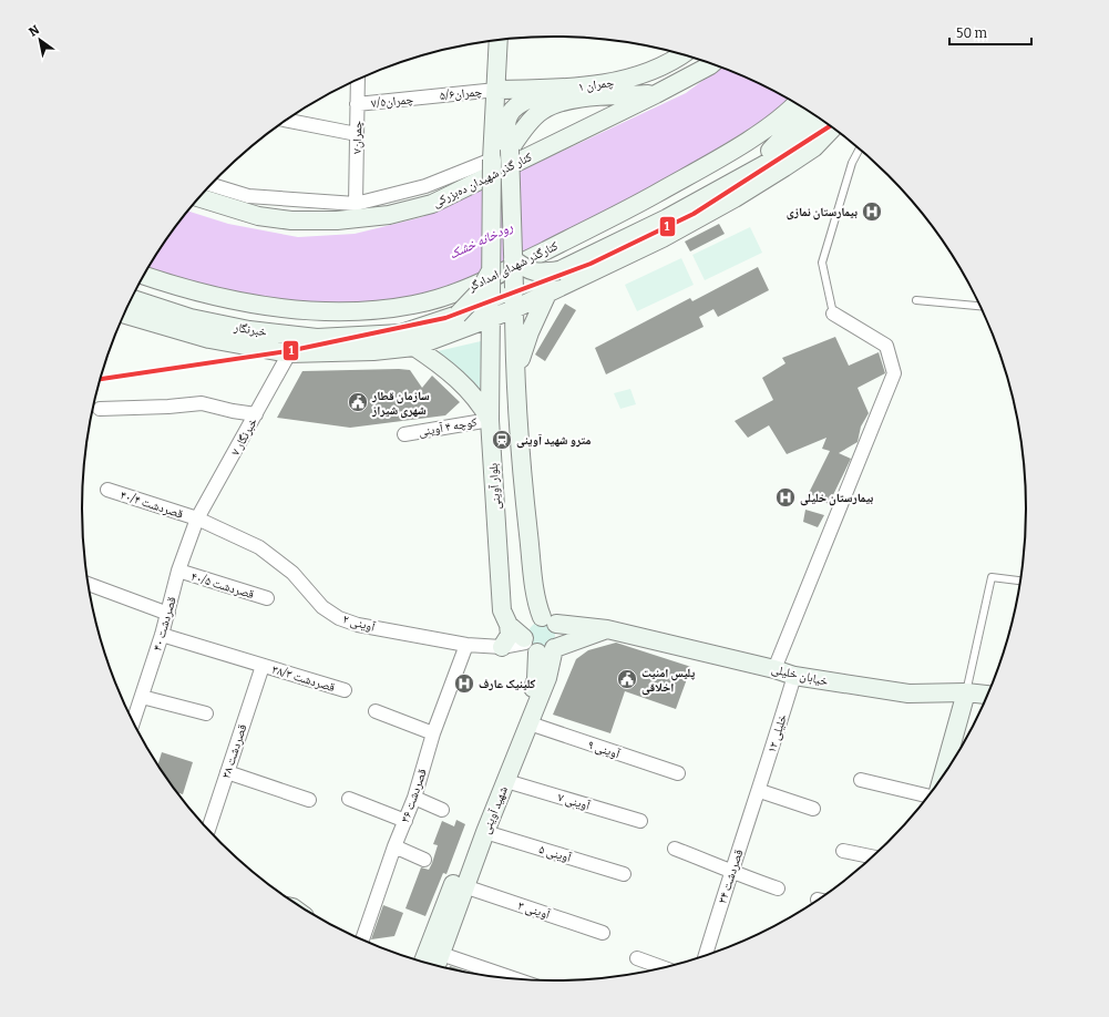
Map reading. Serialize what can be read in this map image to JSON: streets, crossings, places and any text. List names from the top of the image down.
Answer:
{
  "streets": {
    "main road": [
      "چمران ۱",
      "کنار گذر شهیدان ده‌بزرکی",
      "کنارگذر شهدای امدادگر",
      "خبرنگار",
      "بلوار آوینی",
      "خیابان خلیلی",
      "شهید آوینی"
    ],
    "street": [
      "چمران۵/۶",
      "چمران۷/۵",
      "چمران۷",
      "کوچه ۴ آوینی",
      "۷ خبرنگار",
      "۴۰/۴ قصردشت",
      "۴۰/۵ قصردشت",
      "۲ آوینی",
      "۴۰ قصردشت",
      "۳۸/۳ قصردشت",
      "۱۲ خلیلی",
      "۹ آوینی",
      "۳۸ قصردشت",
      "۳۶ قصردشت",
      "۷ آوینی",
      "۵ آوینی",
      "قصردشت ۳۴",
      "۳ آوینی"
    ]
  },
  "crossings": [
    ["چمران ۱", "چمران۵/۶"],
    ["چمران ۱", "بلوار آوینی"],
    ["چمران۵/۶", "چمران۷/۵"],
    ["چمران۵/۶", "بلوار آوینی"],
    ["چمران۷/۵", "چمران۷"],
    ["خبرنگار", "۷ خبرنگار"],
    ["خبرنگار", "بلوار آوینی"],
    ["کوچه ۴ آوینی", "بلوار آوینی"],
    ["۷ خبرنگار", "۴۰/۴ قصردشت"],
    ["۷ خبرنگار", "۲ آوینی"],
    ["۷ خبرنگار", "۴۰ قصردشت"],
    ["۴۰/۴ قصردشت", "۲ آوینی"],
    ["۴۰/۴ قصردشت", "۴۰ قصردشت"],
    ["۴۰/۵ قصردشت", "۴۰ قصردشت"],
    ["۲ آوینی", "۴۰ قصردشت"],
    ["۲ آوینی", "۳۶ قصردشت"],
    ["۲ آوینی", "شهید آوینی"],
    ["۴۰ قصردشت", "۳۸/۳ قصردشت"],
    ["خیابان خلیلی", "۱۲ خلیلی"],
    ["۳۸/۳ قصردشت", "۳۸ قصردشت"],
    ["۱۲ خلیلی", "قصردشت ۳۴"],
    ["۹ آوینی", "شهید آوینی"],
    ["۷ آوینی", "شهید آوینی"],
    ["شهید آوینی", "۵ آوینی"],
    ["شهید آوینی", "۳ آوینی"]
  ],
  "water": ["رودخانه خشک"],
  "places": {
    "hospital": ["بیمارستان نمازی", "بیمارستان خلیلی", "کلینیک عارف"],
    "public building": ["سازمان قطار شهری شیراز", "پلیس امنیت اخلاقی"],
    "station": ["مترو شهید آوینی"]
  },
  "lines": ["transit line 1"],
  "scale_bar": "50 m",
  "north": "top left"
}
